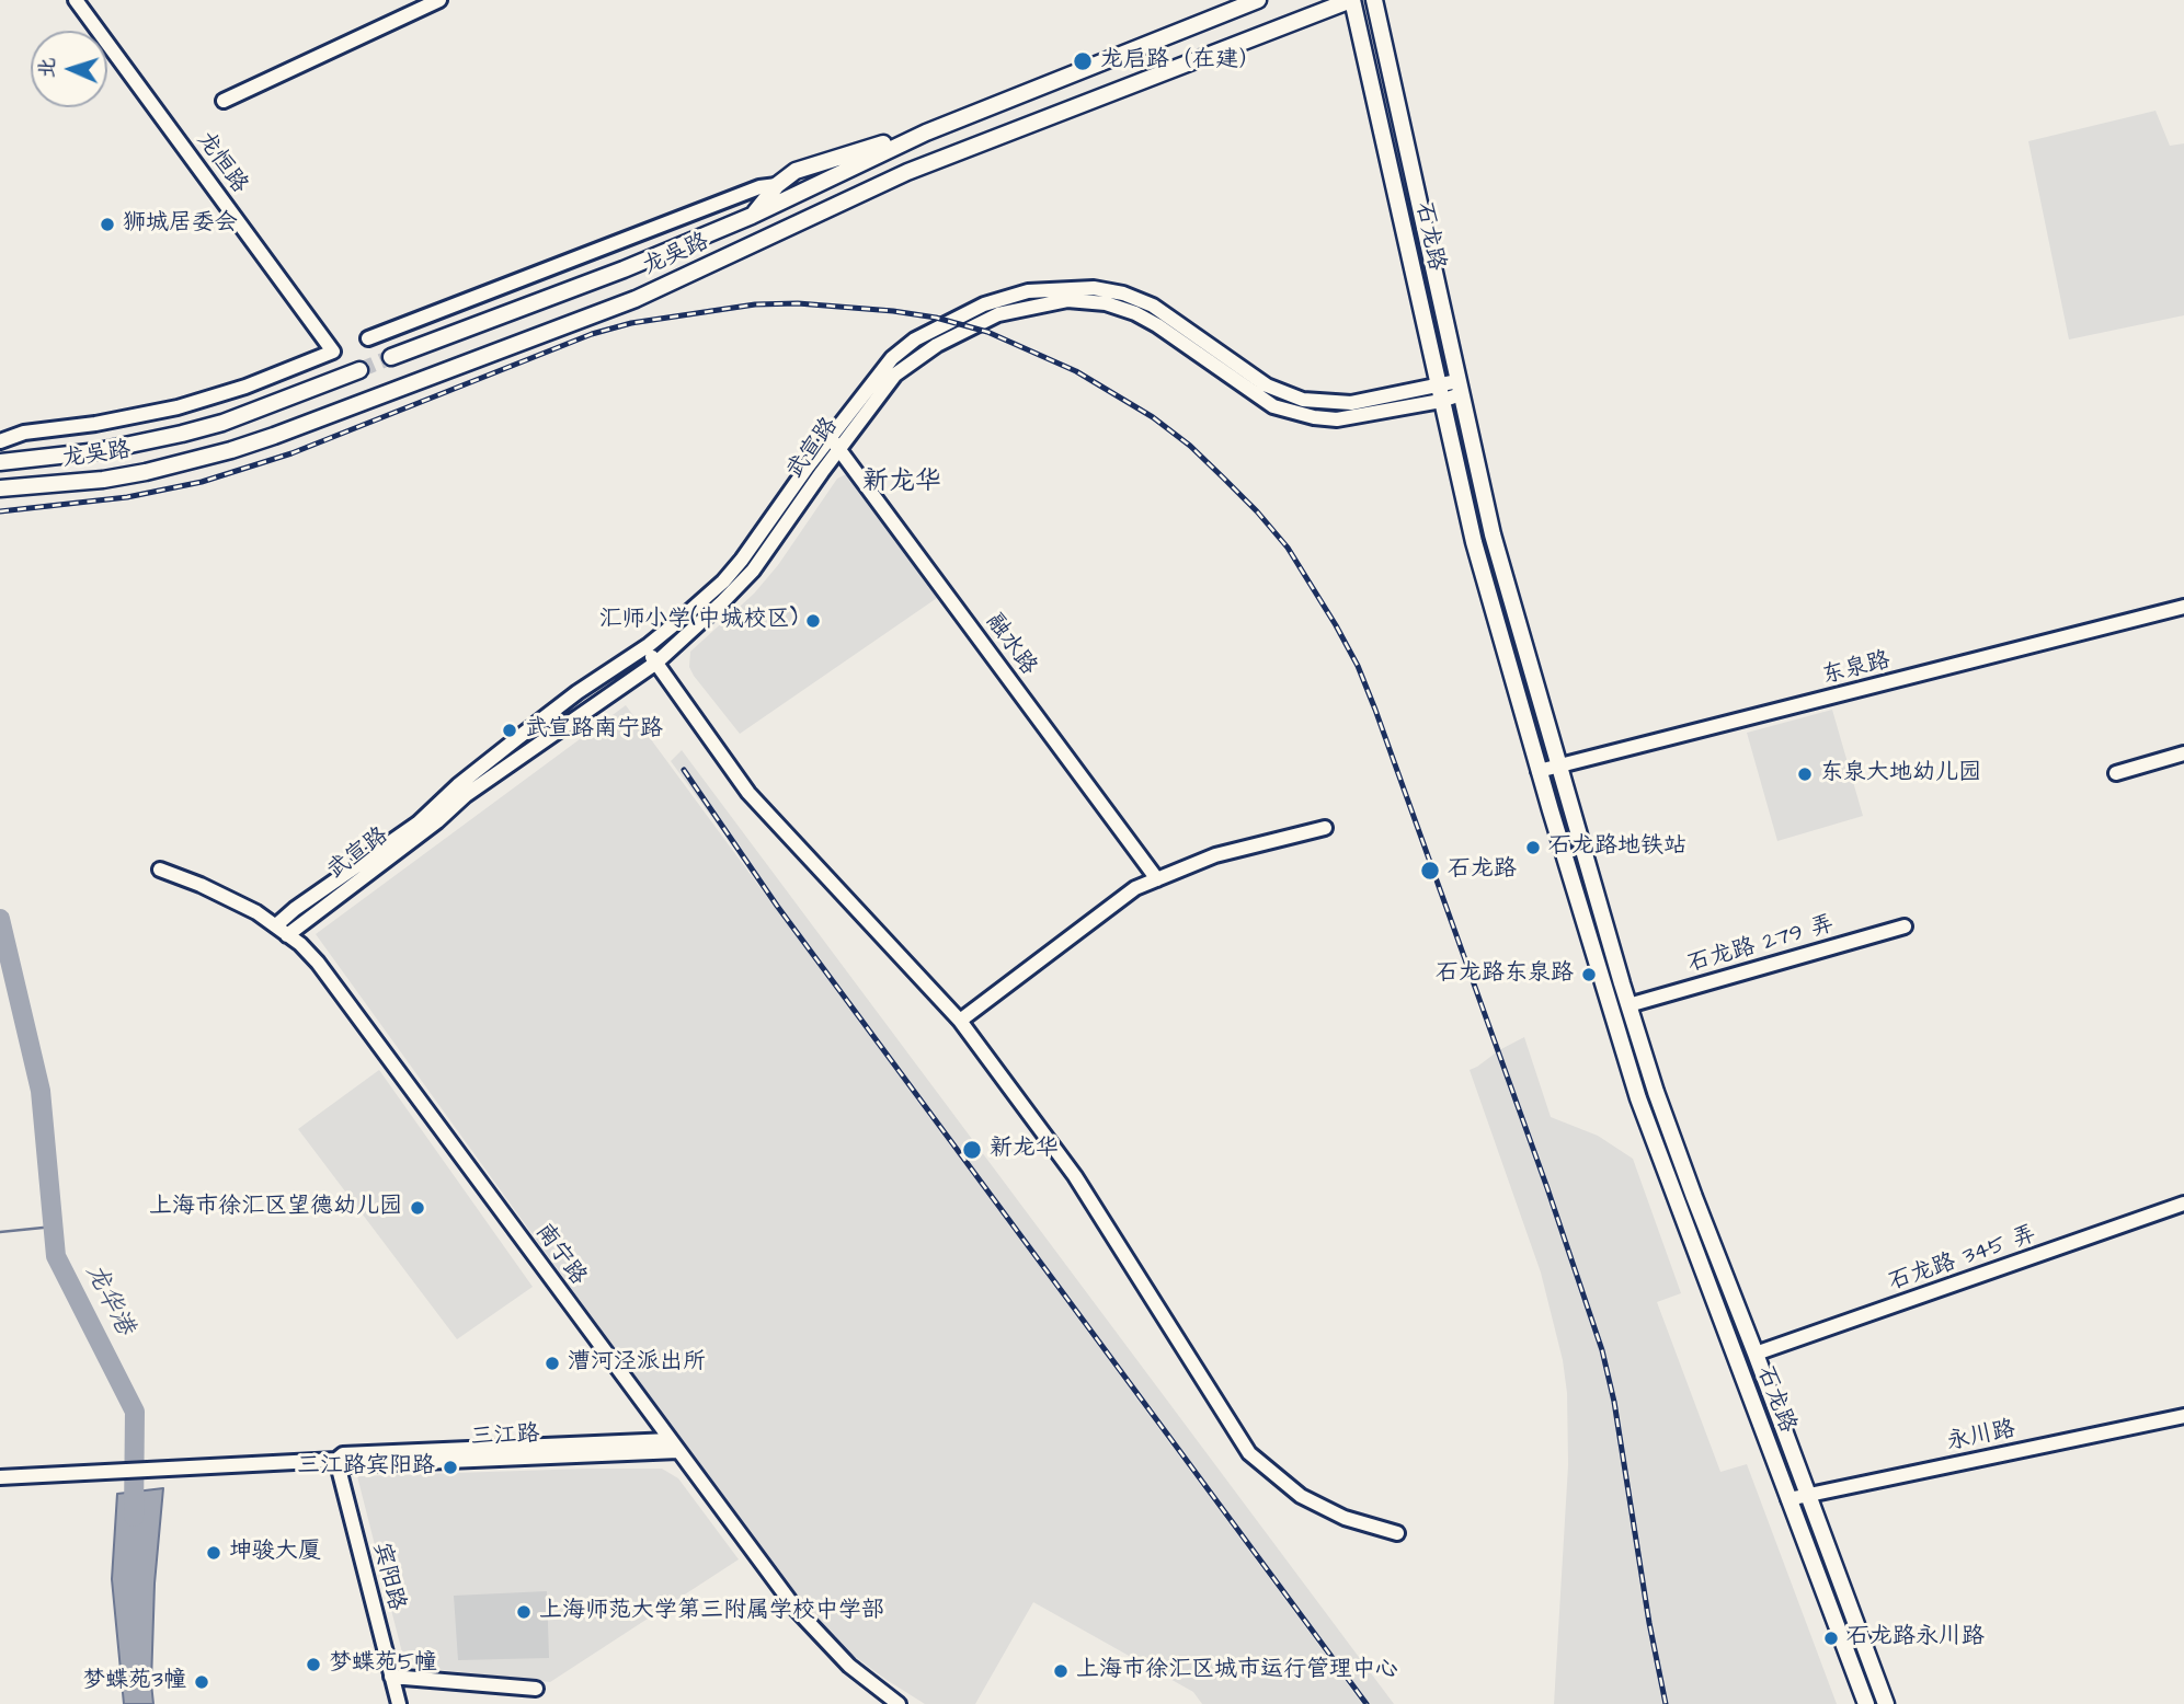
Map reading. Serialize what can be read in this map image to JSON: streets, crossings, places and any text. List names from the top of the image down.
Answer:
{
  "streets": {
    "main road": ["石龙路", "龙吴路"],
    "street": [
      "龙恒路",
      "武宣路",
      "融水路",
      "东泉路",
      "石龙路 279 弄",
      "南宁路",
      "石龙路 345 弄",
      "三江路",
      "永川路",
      "宾阳路"
    ]
  },
  "crossings": [
    ["龙恒路", "龙吴路"],
    ["石龙路", "龙吴路"],
    ["石龙路", "东泉路"],
    ["石龙路", "石龙路 279 弄"],
    ["石龙路", "石龙路 345 弄"],
    ["石龙路", "永川路"],
    ["武宣路", "融水路"],
    ["武宣路", "南宁路"],
    ["南宁路", "三江路"],
    ["三江路", "宾阳路"]
  ],
  "districts": ["新龙华"],
  "water": ["龙华港"],
  "places": [
    "龙启路（在建）",
    "狮城居委会",
    "汇师小学(中城校区)",
    "武宣路南宁路",
    "东泉大地幼儿园",
    "石龙路地铁站",
    "石龙路",
    "石龙路东泉路",
    "新龙华",
    "上海市徐汇区望德幼儿园",
    "漕河泾派出所",
    "三江路宾阳路",
    "坤骏大厦",
    "上海师范大学第三附属学校中学部",
    "石龙路永川路",
    "梦蝶苑5幢",
    "上海市徐汇区城市运行管理中心",
    "梦蝶苑3幢"
  ],
  "north": "left"
}
